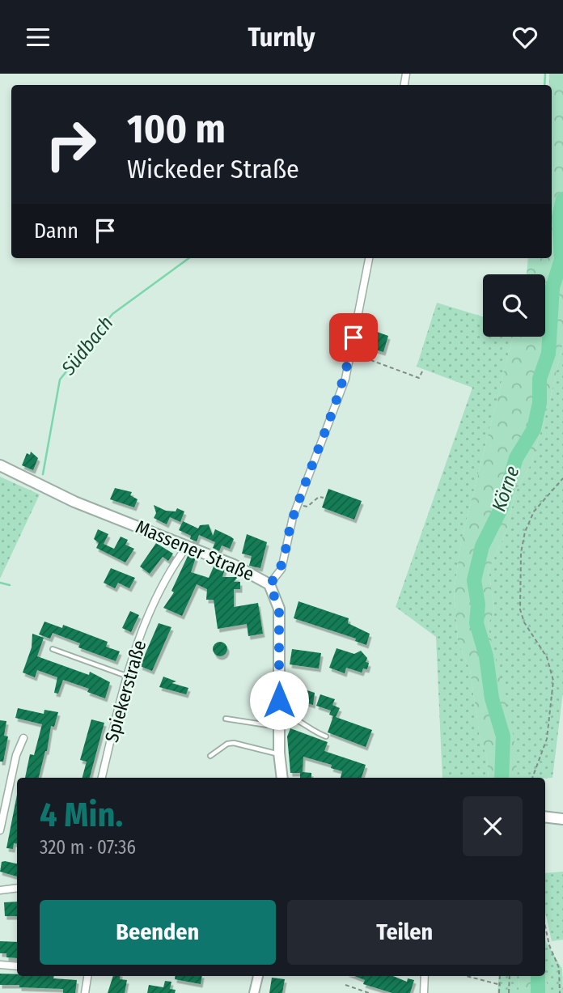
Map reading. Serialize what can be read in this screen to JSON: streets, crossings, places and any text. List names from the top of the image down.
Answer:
{
  "streets": {
    "main road": ["Massener Straße"],
    "street": ["Spiekerstraße"]
  },
  "crossings": [
    ["Massener Straße", "Spiekerstraße"]
  ],
  "water": ["Südbach", "Körne"],
  "page": {
    "header": "Turnly",
    "turn": ["100 m", "Wickeder Straße"],
    "then": "Dann",
    "heading": ["4 Min.", "320 m · 07:36"],
    "buttons": ["Beenden", "Teilen"]
  }
}
